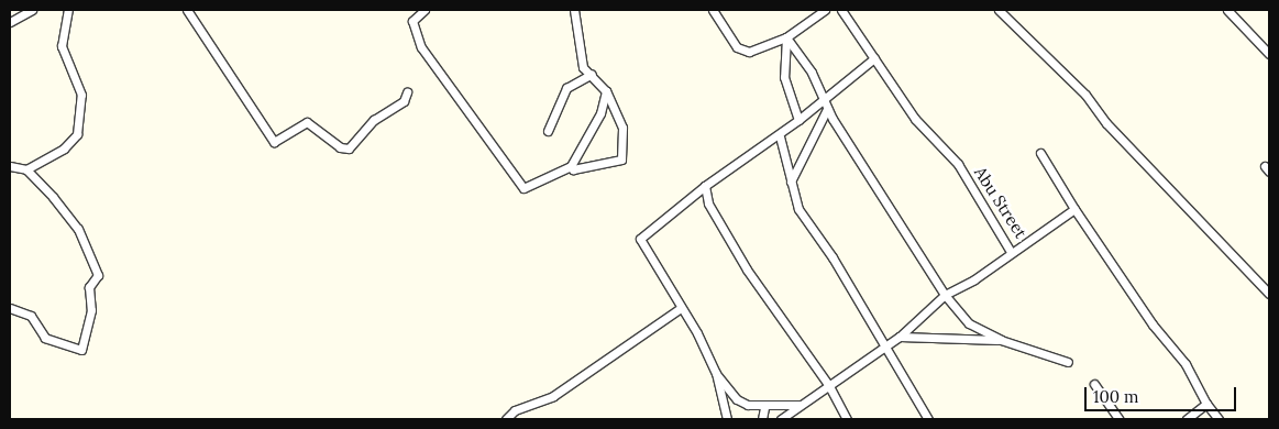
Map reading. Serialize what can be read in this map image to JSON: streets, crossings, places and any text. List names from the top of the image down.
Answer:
{
  "streets": {
    "street": ["Abu Street"]
  },
  "scale_bar": "100 m"
}
